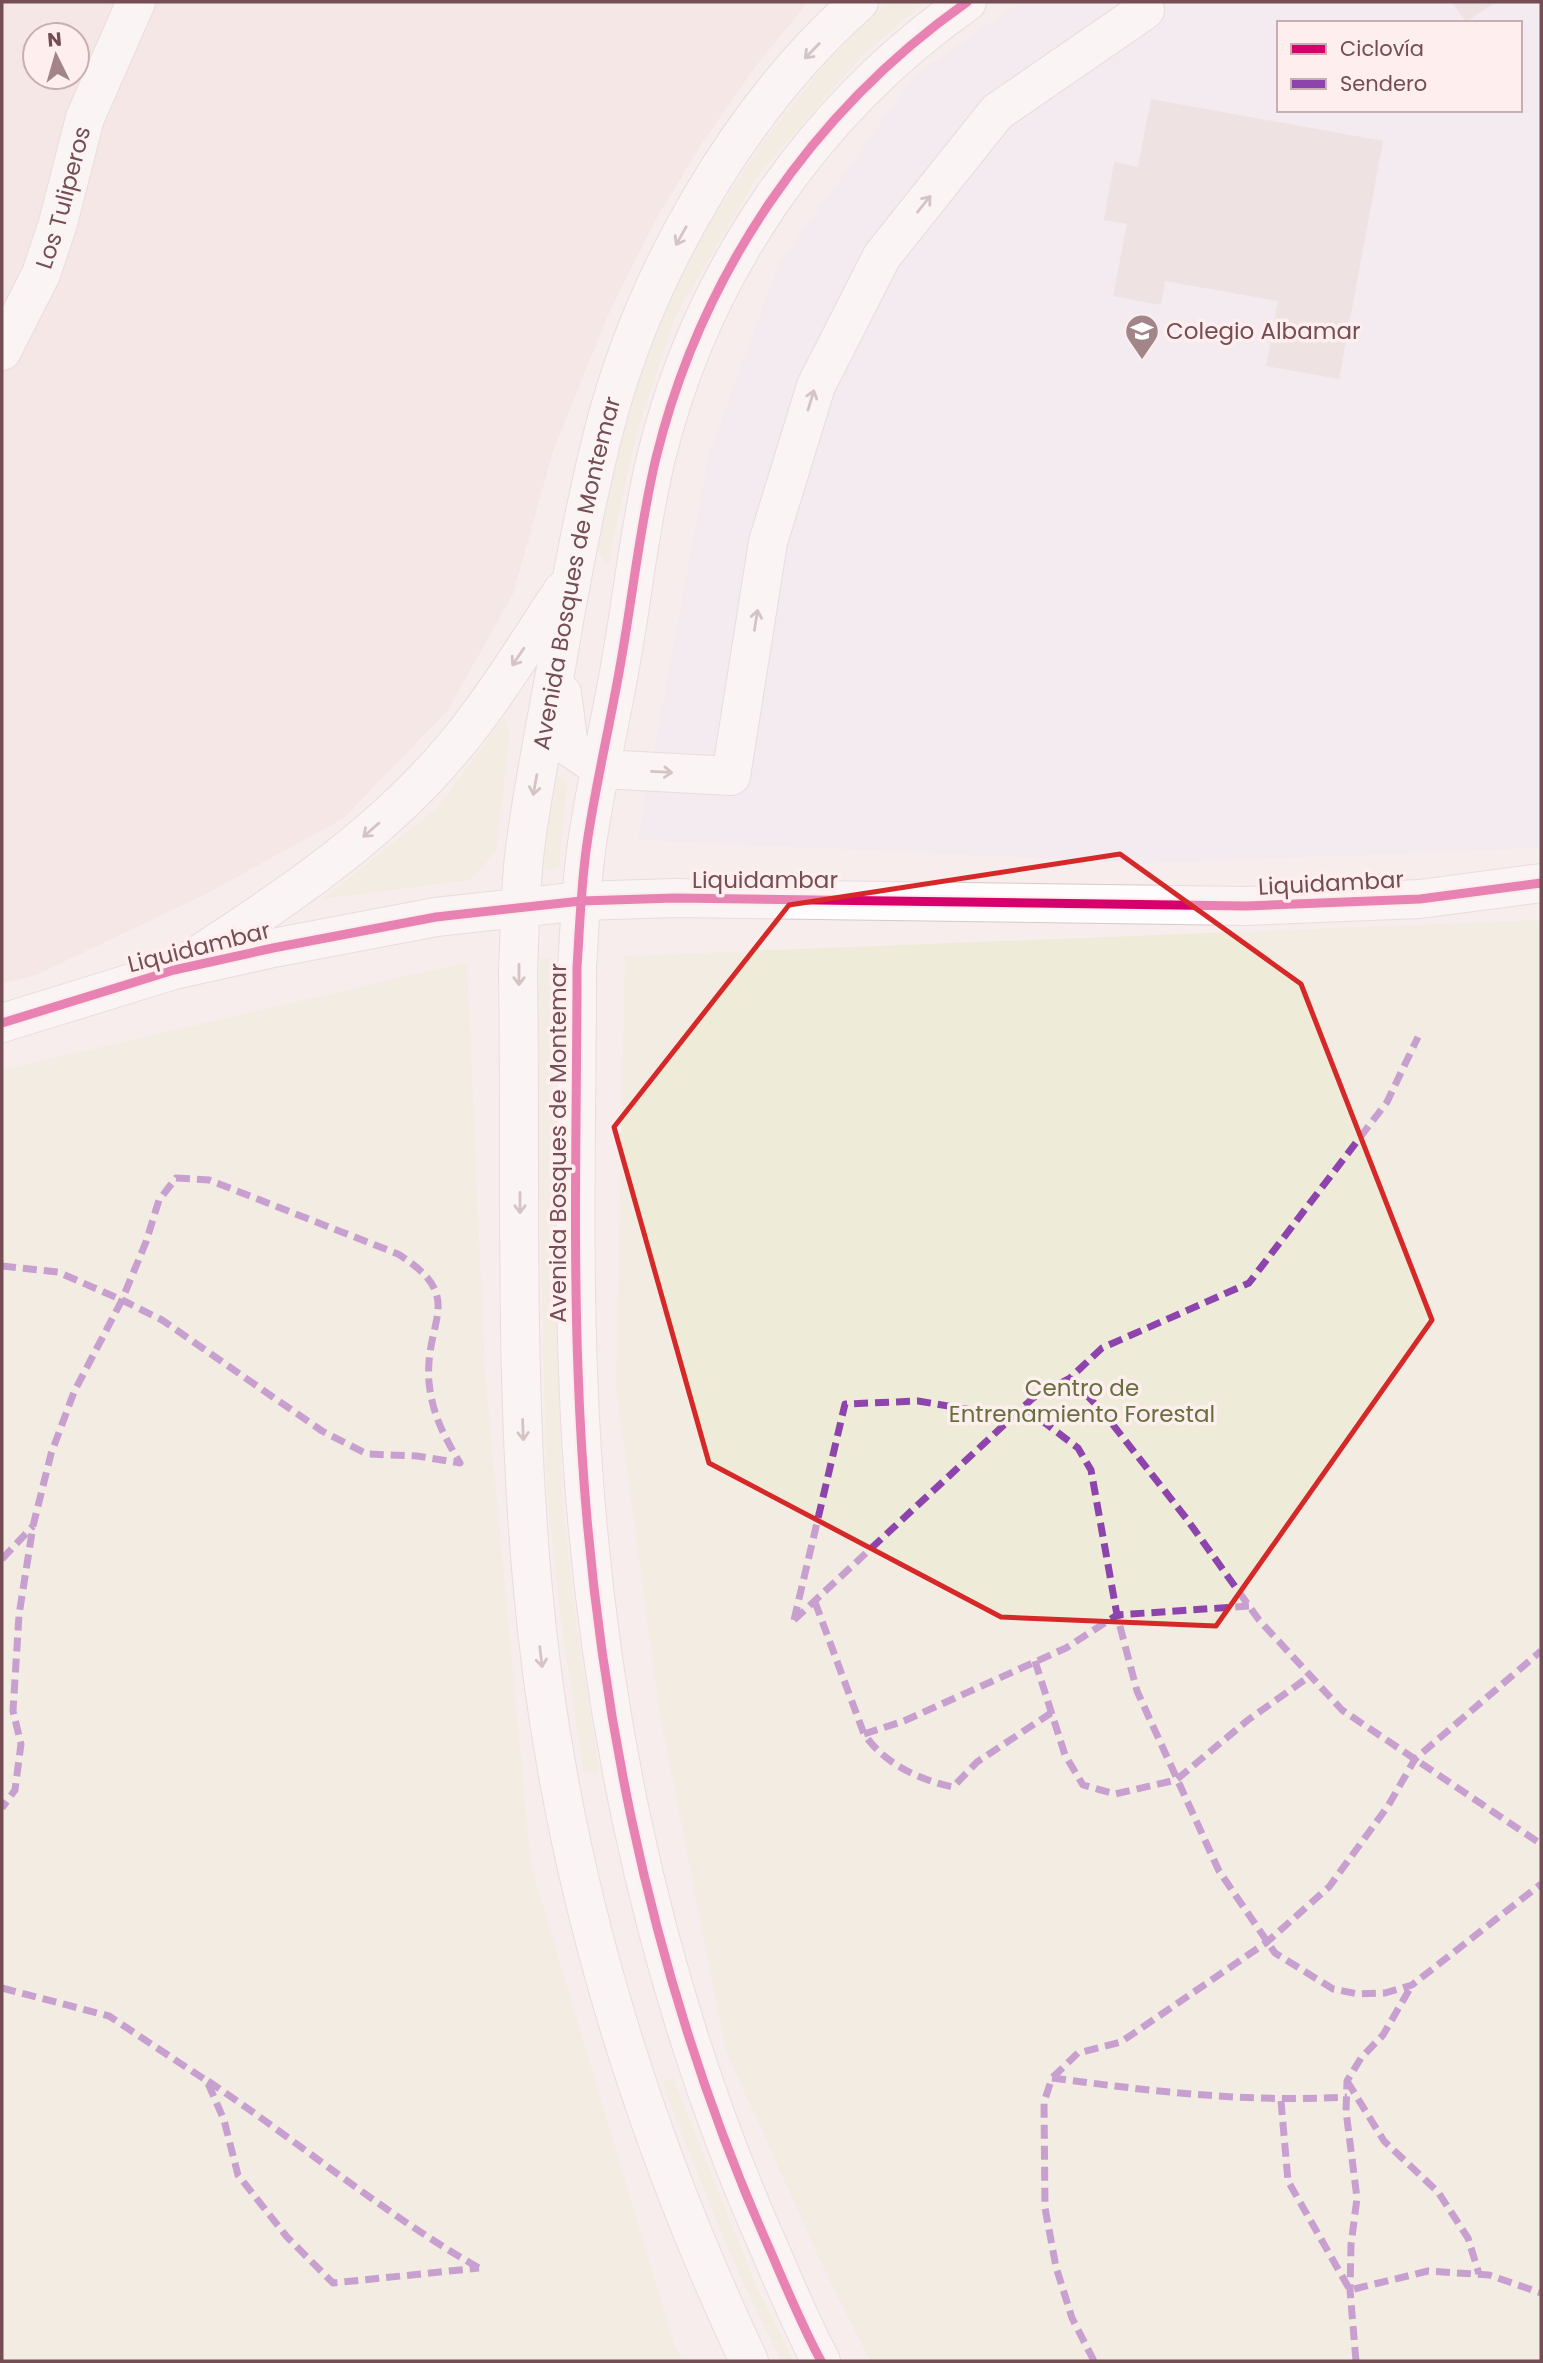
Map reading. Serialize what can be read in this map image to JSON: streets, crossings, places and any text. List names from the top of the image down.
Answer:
{
  "streets": {
    "street": ["Los Tuliperos", "Avenida Bosques de Montemar", "Liquidambar"]
  },
  "crossings": [
    ["Avenida Bosques de Montemar", "Liquidambar"]
  ],
  "parks": ["Centro de Entrenamiento Forestal"],
  "places": {
    "school or university": ["Colegio Albamar"]
  },
  "legend": ["Ciclovía", "Sendero"],
  "north": "top"
}
